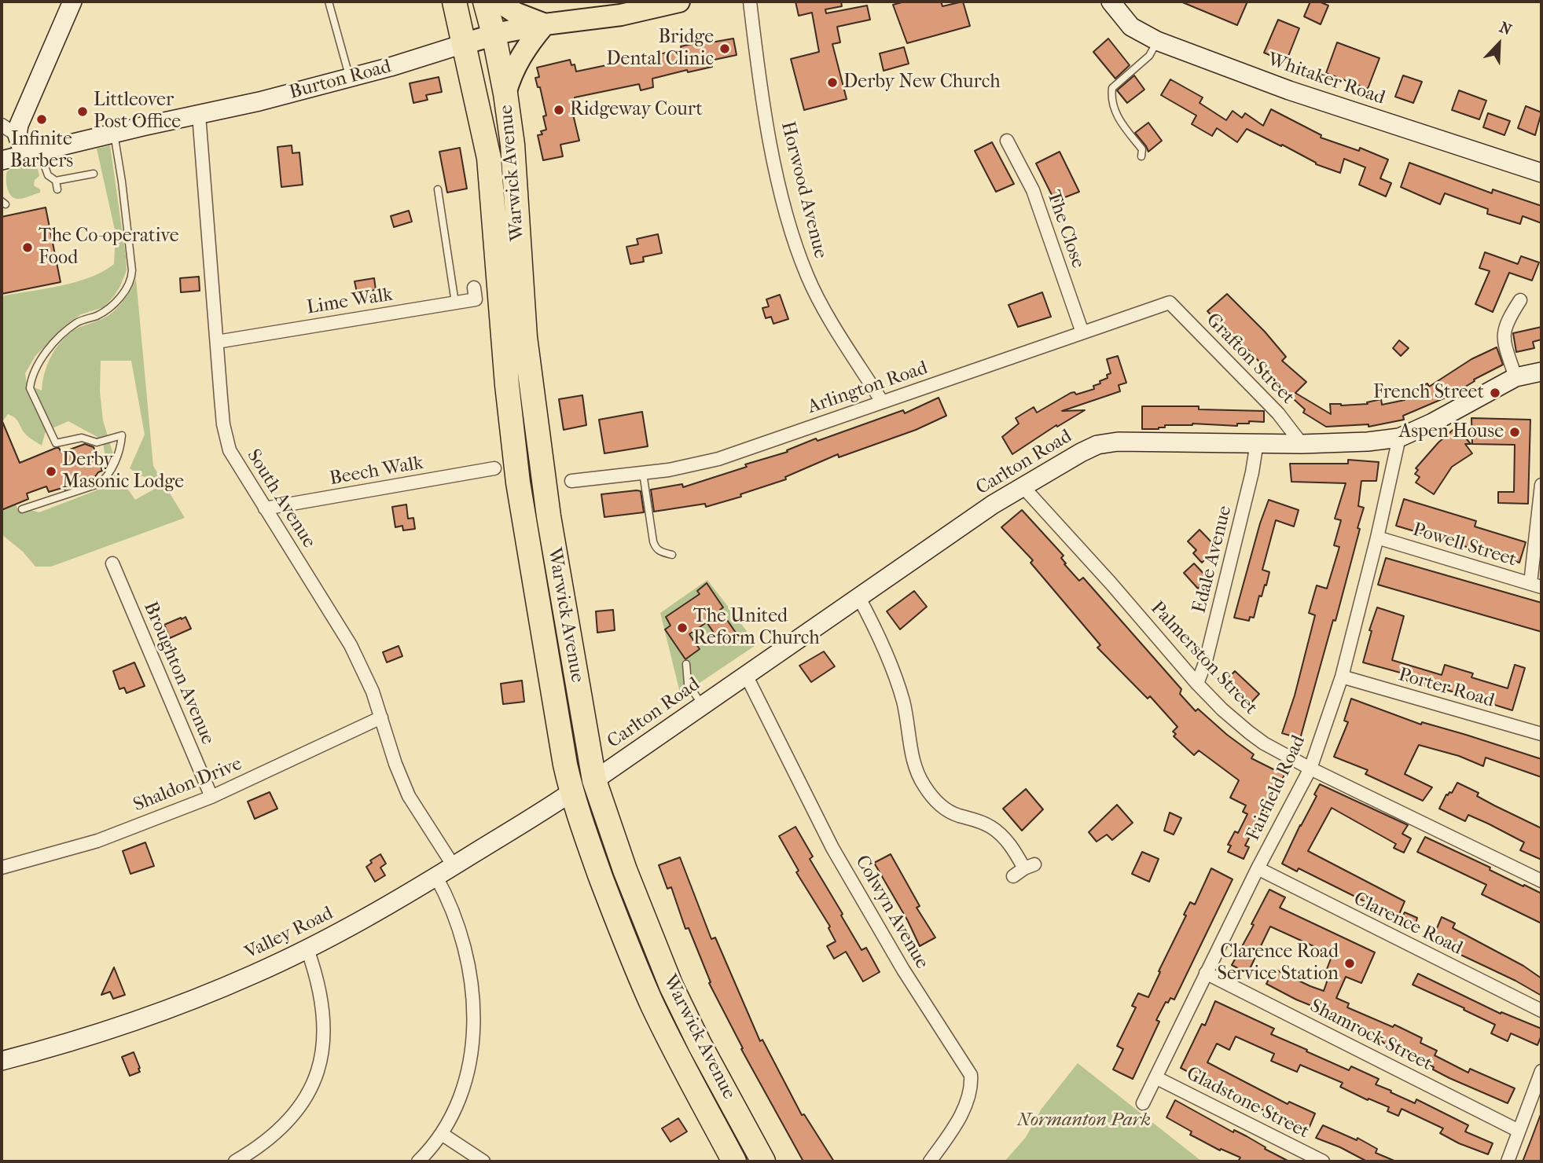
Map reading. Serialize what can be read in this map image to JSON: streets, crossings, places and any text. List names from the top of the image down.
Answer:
{
  "streets": {
    "highway": ["Warwick Avenue"],
    "main road": ["Burton Road"],
    "street": [
      "Whitaker Road",
      "Horwood Avenue",
      "The Close",
      "Lime Walk",
      "Grafton Street",
      "Arlington Road",
      "Carlton Road",
      "Beech Walk",
      "South Avenue",
      "Powell Street",
      "Edale Avenue",
      "Palmerston Street",
      "Broughton Avenue",
      "Porter Road",
      "Shaldon Drive",
      "Fairfield Road",
      "Colwyn Avenue",
      "Clarence Road",
      "Valley Road",
      "Shamrock Street",
      "Gladstone Street"
    ]
  },
  "crossings": [
    ["Burton Road", "Warwick Avenue"],
    ["Burton Road", "South Avenue"],
    ["Warwick Avenue", "Carlton Road"],
    ["Warwick Avenue", "Valley Road"],
    ["Horwood Avenue", "Arlington Road"],
    ["The Close", "Arlington Road"],
    ["Lime Walk", "South Avenue"],
    ["Grafton Street", "Arlington Road"],
    ["Grafton Street", "Carlton Road"],
    ["Carlton Road", "Edale Avenue"],
    ["Carlton Road", "Palmerston Street"],
    ["Carlton Road", "Fairfield Road"],
    ["Carlton Road", "Colwyn Avenue"],
    ["Beech Walk", "South Avenue"],
    ["South Avenue", "Shaldon Drive"],
    ["South Avenue", "Valley Road"],
    ["Powell Street", "Fairfield Road"],
    ["Edale Avenue", "Palmerston Street"],
    ["Palmerston Street", "Fairfield Road"],
    ["Broughton Avenue", "Shaldon Drive"],
    ["Porter Road", "Fairfield Road"],
    ["Fairfield Road", "Clarence Road"],
    ["Fairfield Road", "Shamrock Street"],
    ["Fairfield Road", "Gladstone Street"]
  ],
  "parks": ["Normanton Park"],
  "places": [
    "Bridge Dental Clinic",
    "Derby New Church",
    "Ridgeway Court",
    "Littleover Post Office",
    "Infinite Barbers",
    "The Co-operative Food",
    "French Street",
    "Aspen House",
    "Derby Masonic Lodge",
    "The United Reform Church",
    "Clarence Road Service Station"
  ],
  "north": "top right"
}
